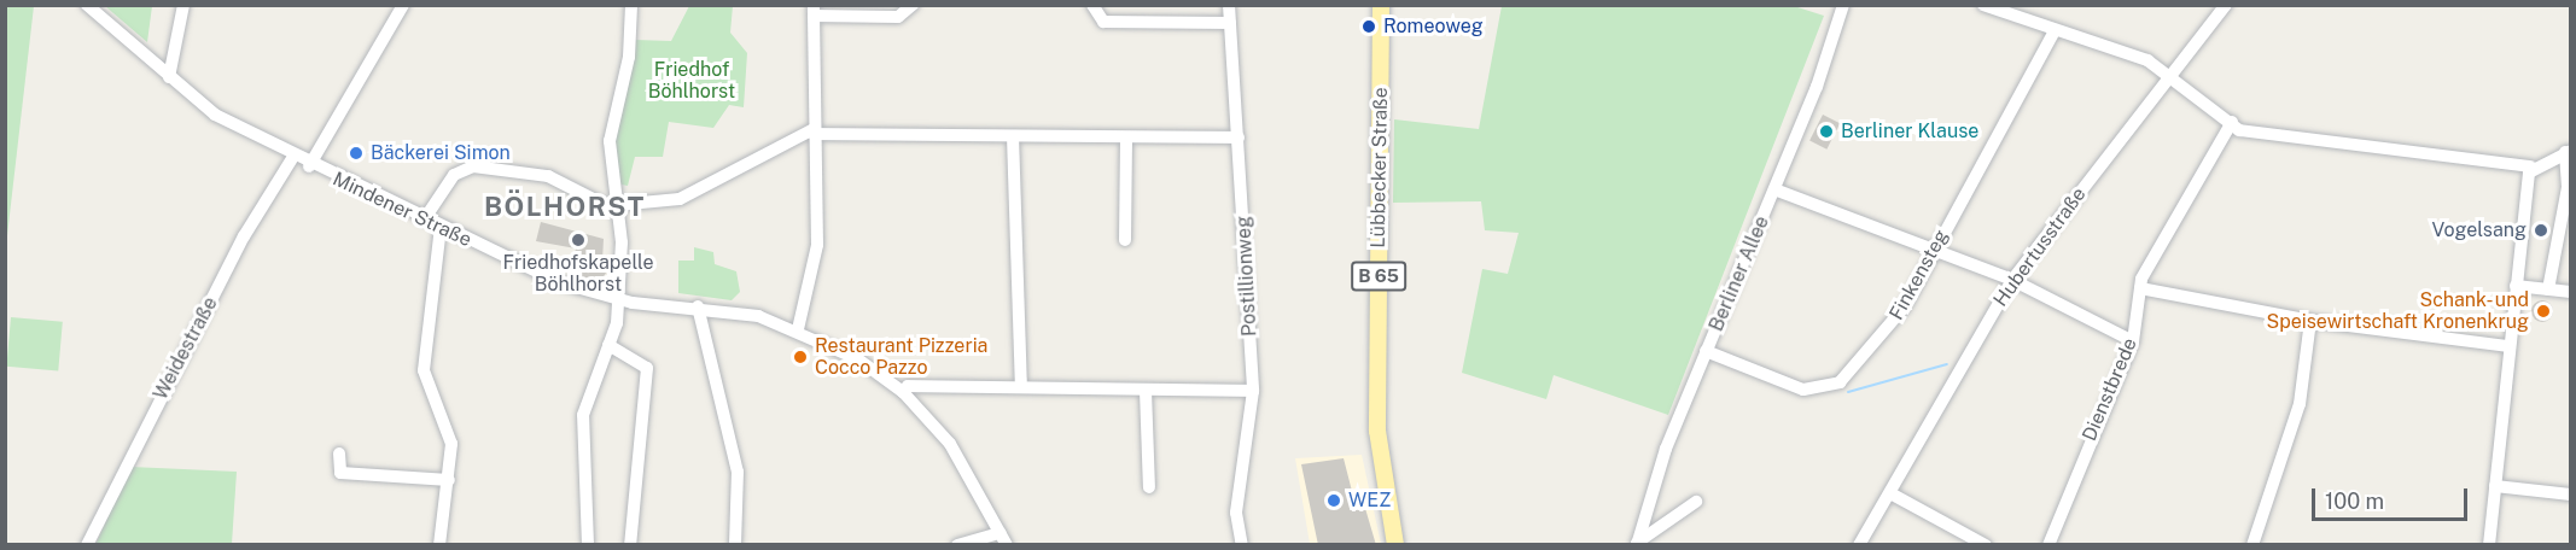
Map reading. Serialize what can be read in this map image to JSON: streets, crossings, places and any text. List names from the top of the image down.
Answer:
{
  "streets": {
    "main road": ["Lübbecker Straße", "B 65"],
    "street": [
      "Mindener Straße",
      "Hubertusstraße",
      "Berliner Allee",
      "Finkensteg",
      "Postillionweg",
      "Weidestraße",
      "Dienstbrede"
    ]
  },
  "crossings": [
    ["Mindener Straße", "Weidestraße"],
    ["Berliner Allee", "Finkensteg"]
  ],
  "districts": ["BÖLHORST"],
  "parks": ["Friedhof Böhlhorst"],
  "places": [
    "Romeoweg",
    "Berliner Klause",
    "Bäckerei Simon",
    "Vogelsang",
    "Friedhofskapelle Böhlhorst",
    "Schank- und Speisewirtschaft Kronenkrug",
    "Restaurant Pizzeria Cocco Pazzo",
    "WEZ"
  ],
  "scale_bar": "100 m"
}
